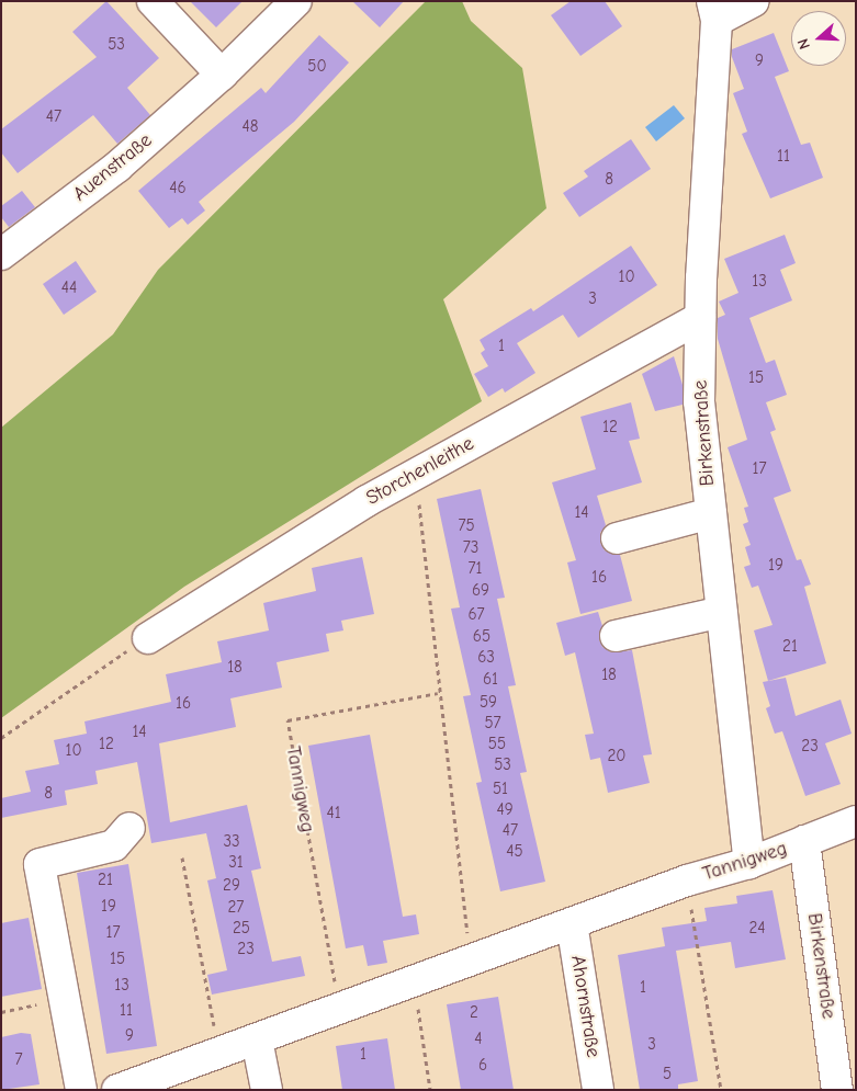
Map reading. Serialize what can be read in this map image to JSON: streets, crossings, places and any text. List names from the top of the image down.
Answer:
{
  "streets": {
    "street": [
      "Auenstraße",
      "Birkenstraße",
      "Storchenleithe",
      "Tannigweg",
      "Ahornstraße"
    ]
  },
  "crossings": [
    ["Birkenstraße", "Storchenleithe"],
    ["Birkenstraße", "Tannigweg"],
    ["Tannigweg", "Ahornstraße"]
  ],
  "house_numbers": [
    "53",
    "9",
    "50",
    "47",
    "48",
    "11",
    "8",
    "46",
    "10",
    "13",
    "44",
    "3",
    "1",
    "15",
    "12",
    "17",
    "14",
    "75",
    "73",
    "19",
    "71",
    "16",
    "69",
    "67",
    "65",
    "21",
    "63",
    "18",
    "18",
    "61",
    "59",
    "16",
    "57",
    "14",
    "12",
    "55",
    "23",
    "10",
    "20",
    "53",
    "51",
    "8",
    "49",
    "41",
    "47",
    "33",
    "45",
    "31",
    "21",
    "29",
    "19",
    "27",
    "25",
    "24",
    "17",
    "23",
    "15",
    "13",
    "1",
    "11",
    "2",
    "9",
    "4",
    "3",
    "1",
    "7",
    "6",
    "5"
  ],
  "north": "left"
}
